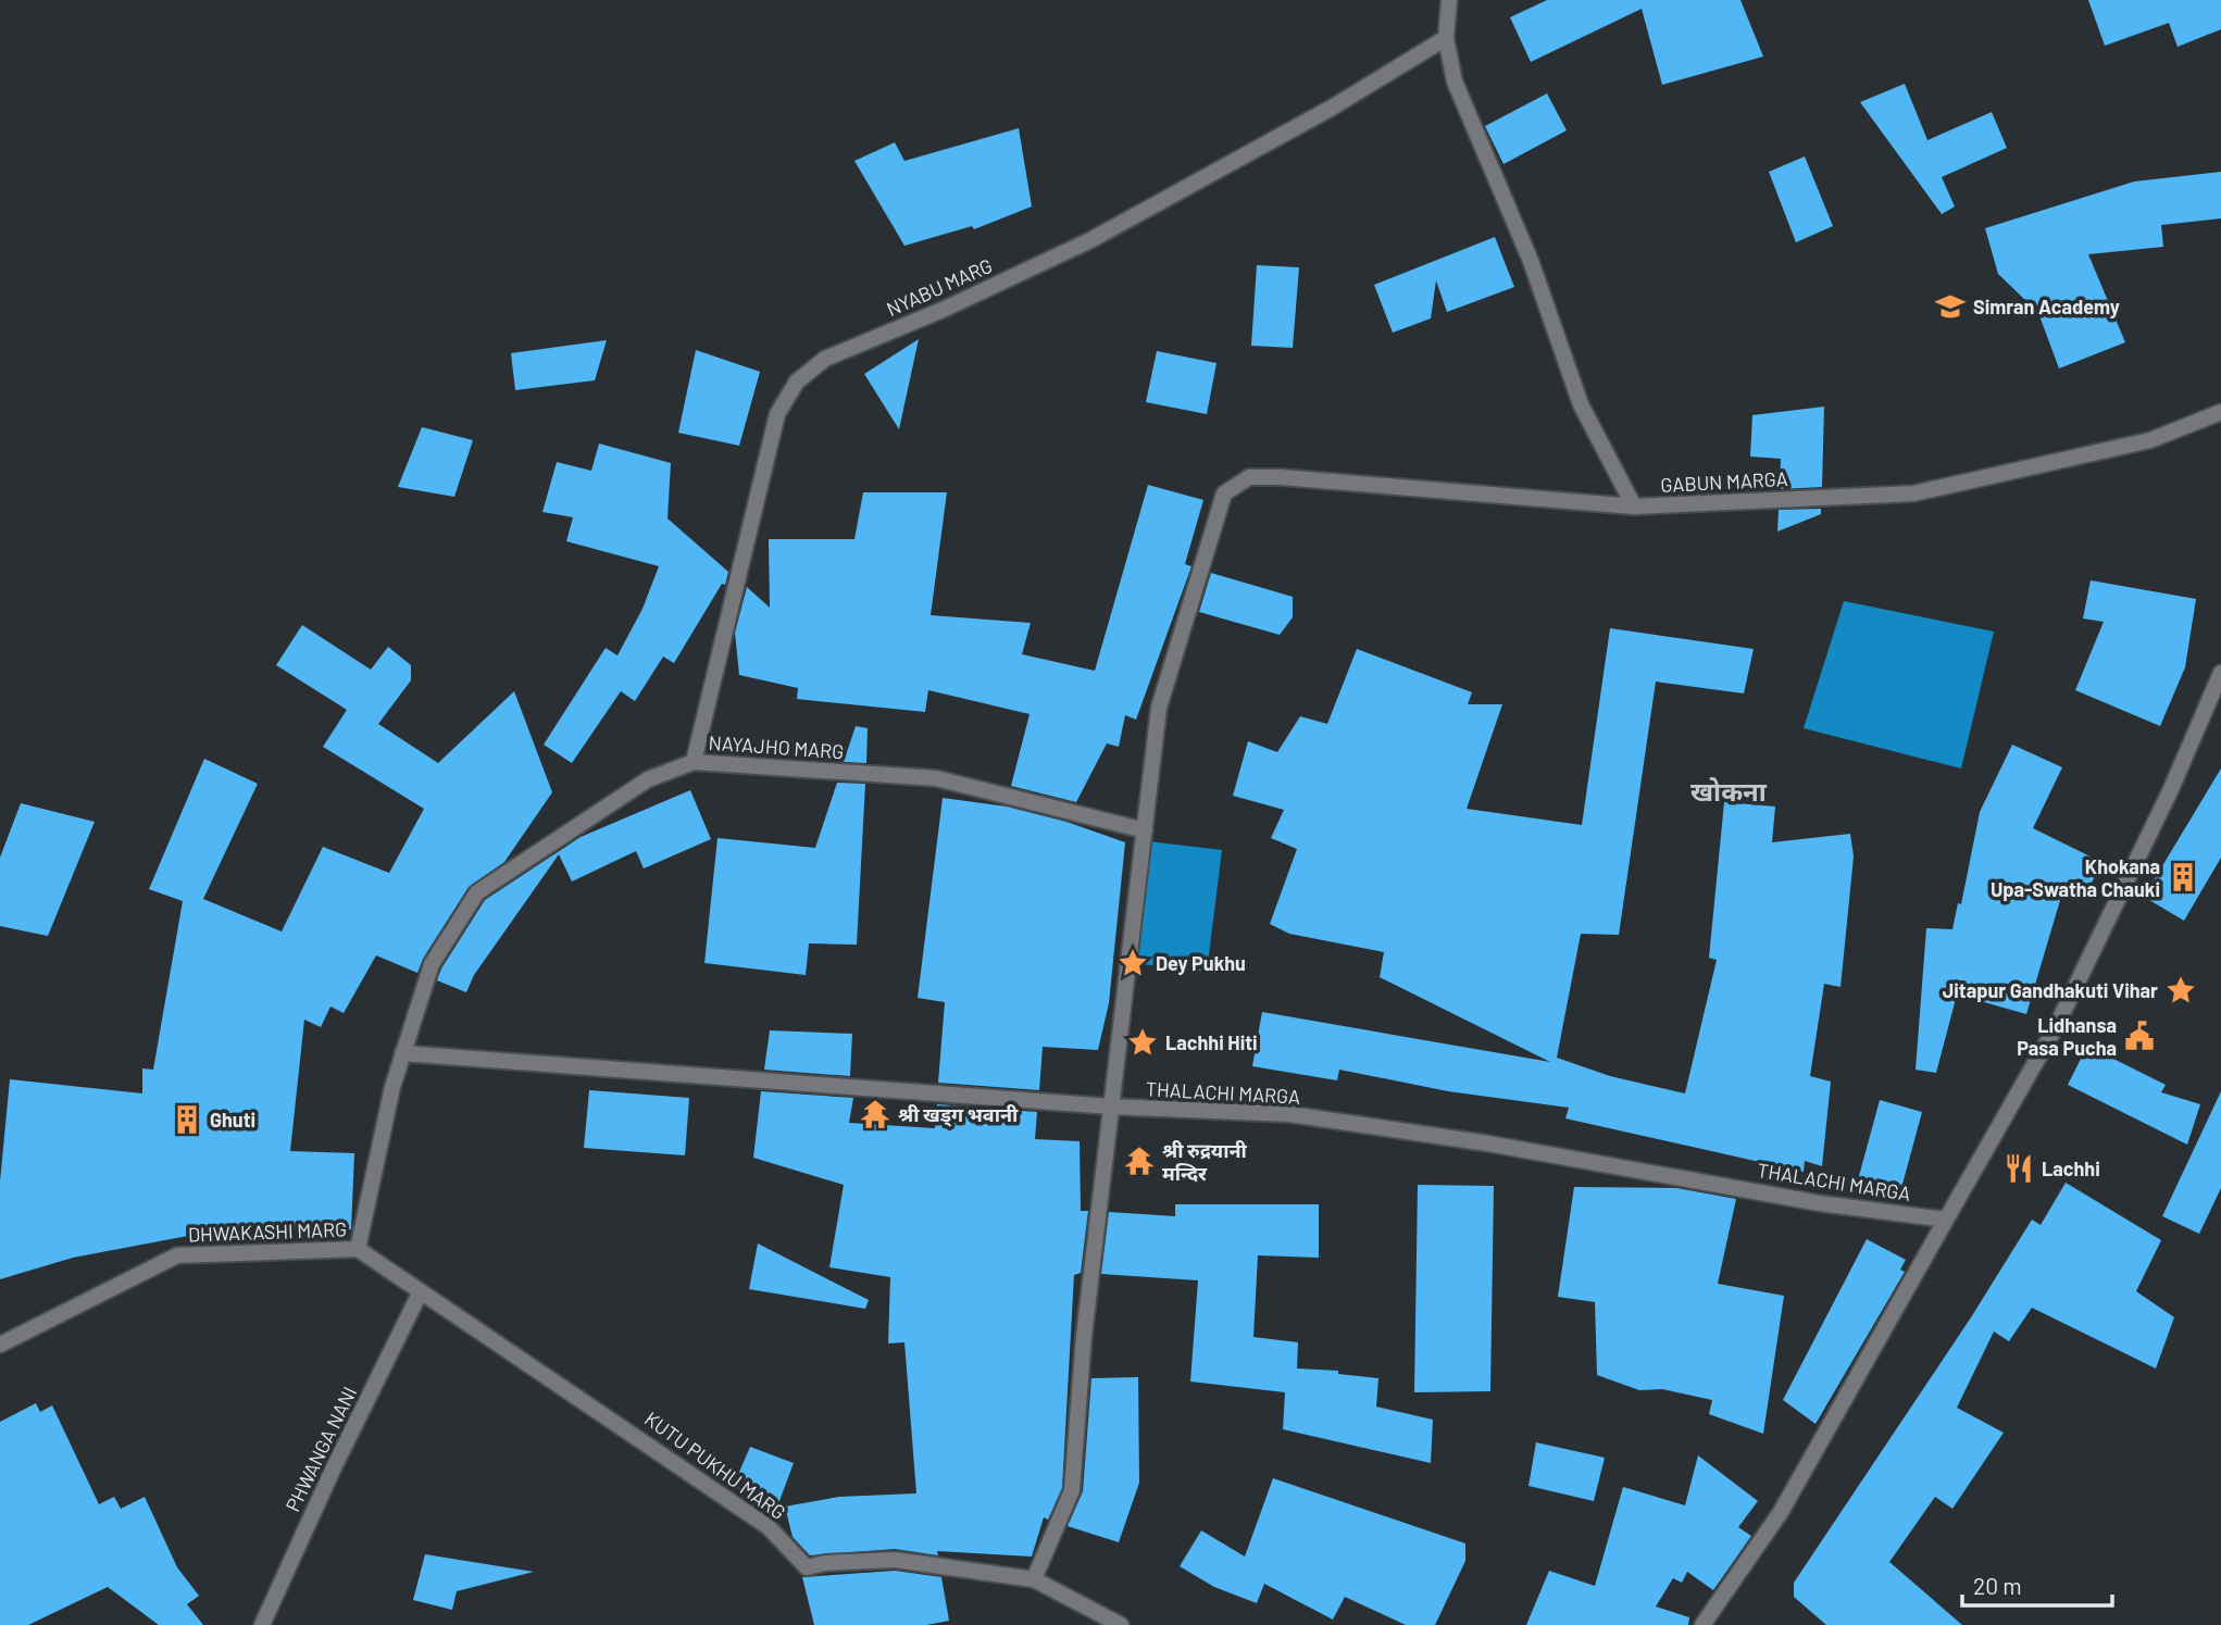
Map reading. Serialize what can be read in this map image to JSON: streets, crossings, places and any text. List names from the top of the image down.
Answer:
{
  "streets": {
    "street": [
      "NYABU MARG",
      "GABUN MARGA",
      "NAYAJHO MARG",
      "THALACHI MARGA",
      "DHWAKASHI MARG",
      "PHWANGA NANI",
      "KUTU PUKHU MARG"
    ]
  },
  "crossings": [
    ["NYABU MARG", "NAYAJHO MARG"],
    ["GABUN MARGA", "NAYAJHO MARG"],
    ["NAYAJHO MARG", "THALACHI MARGA"],
    ["NAYAJHO MARG", "DHWAKASHI MARG"],
    ["THALACHI MARGA", "DHWAKASHI MARG"],
    ["DHWAKASHI MARG", "KUTU PUKHU MARG"],
    ["PHWANGA NANI", "KUTU PUKHU MARG"]
  ],
  "districts": ["खोकना"],
  "places": {
    "school or university": ["Simran Academy"],
    "building": ["Khokana Upa-Swatha Chauki", "Ghuti"],
    "place": ["Dey Pukhu", "Jitapur Gandhakuti Vihar", "Lachhi Hiti"],
    "public building": ["Lidhansa Pasa Pucha"],
    "temple": ["श्री खड्ग भवानी", "श्री रुद्रयानी मन्दिर"],
    "restaurant": ["Lachhi"]
  },
  "scale_bar": "20 m"
}
